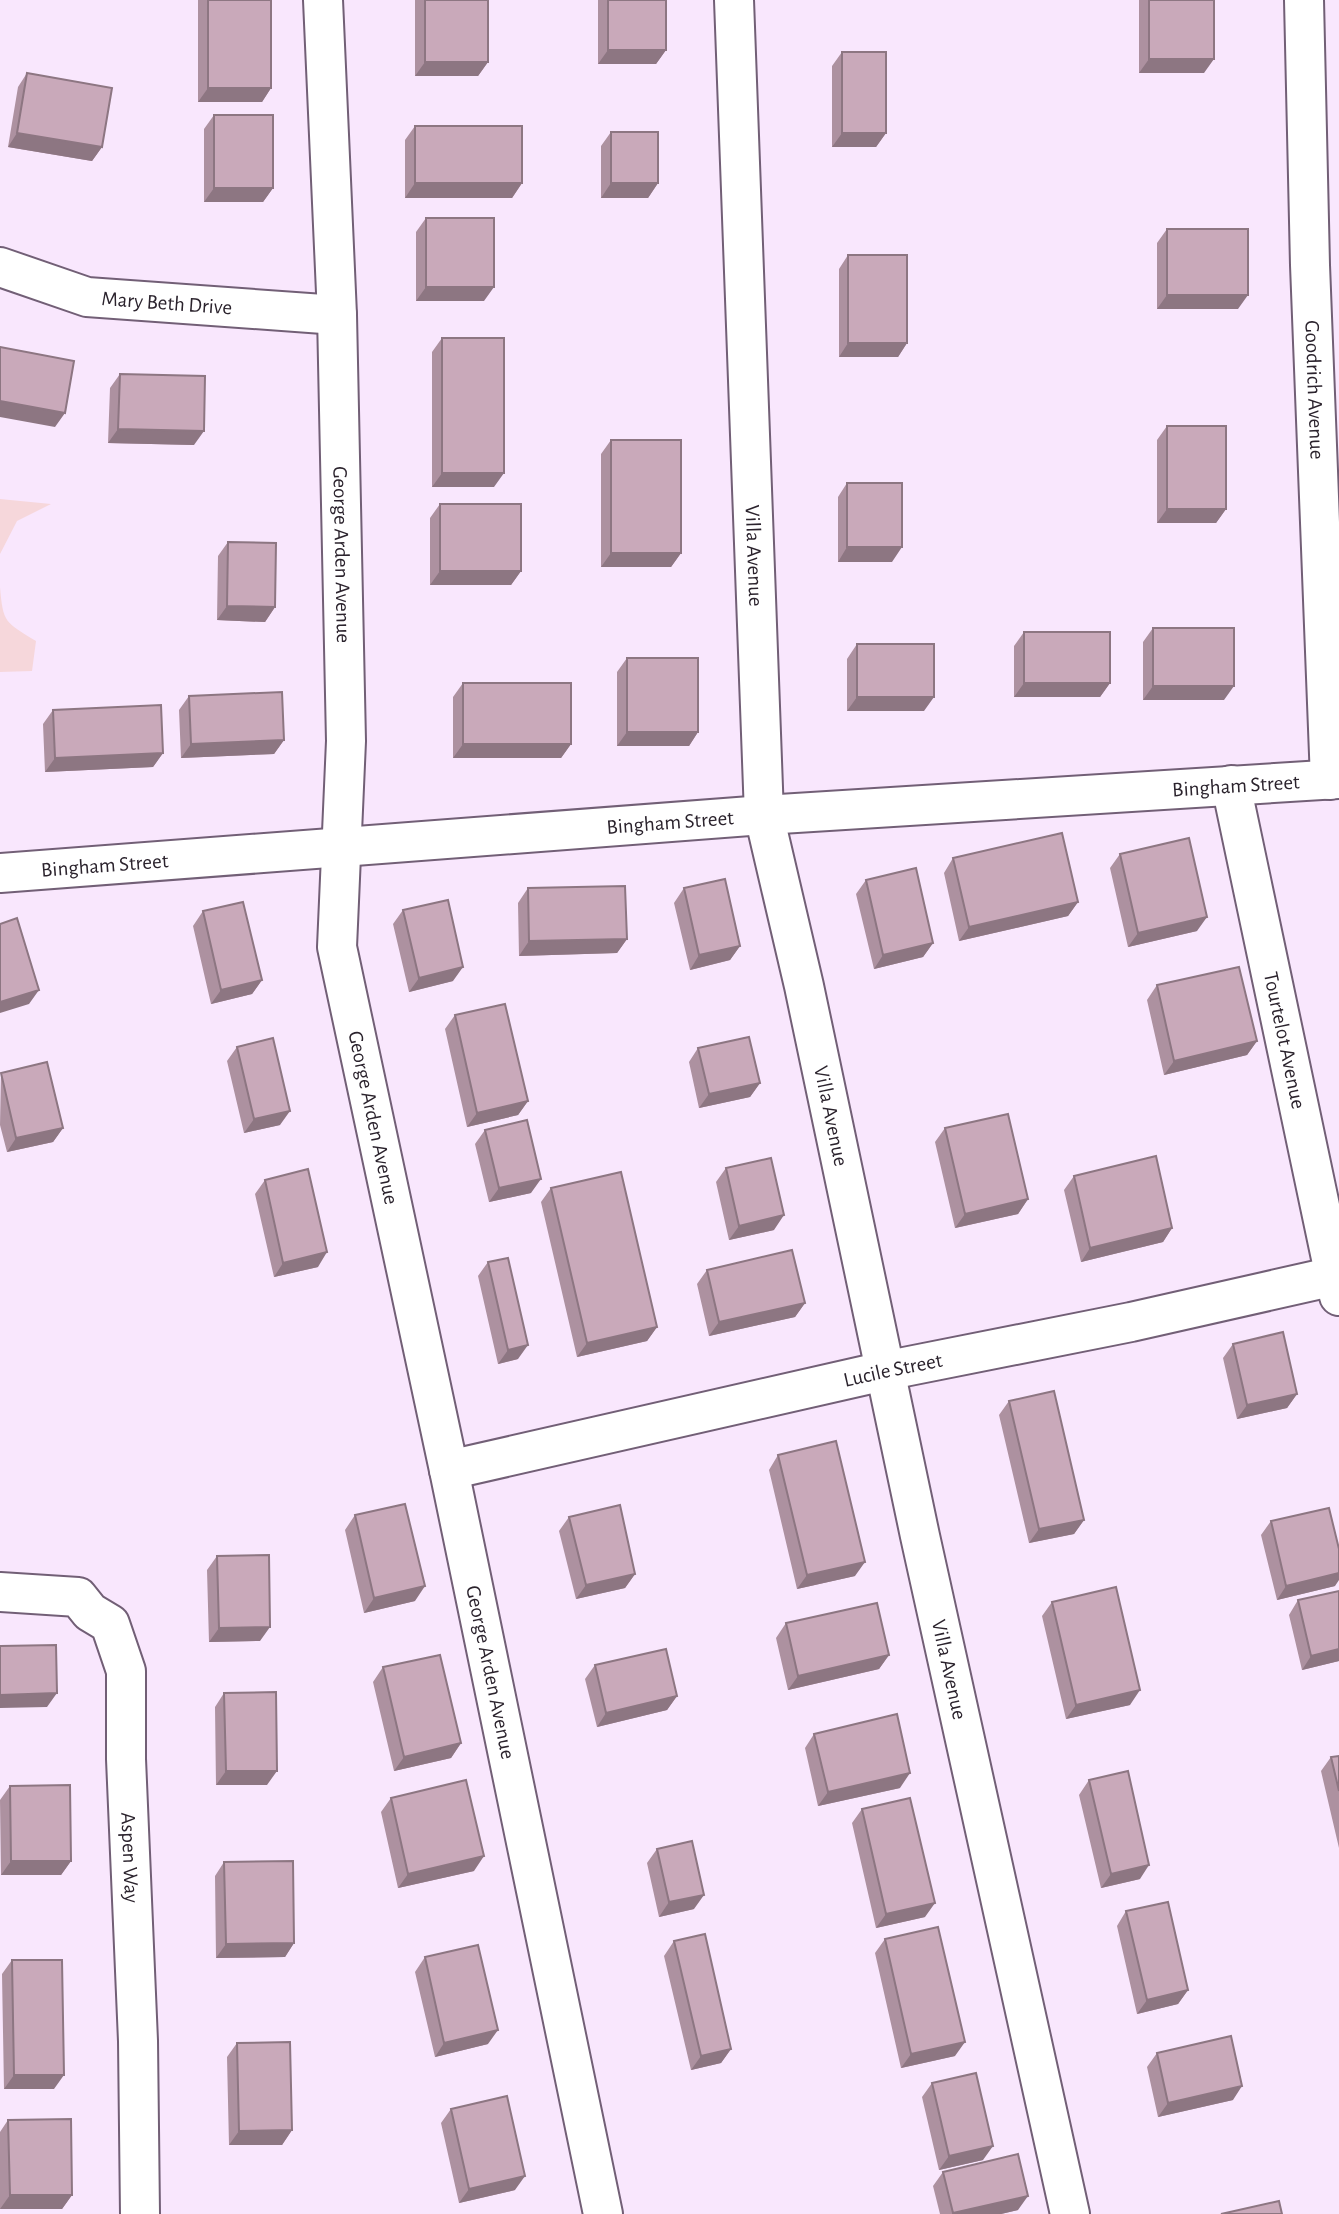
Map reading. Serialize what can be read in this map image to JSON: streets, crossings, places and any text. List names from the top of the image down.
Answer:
{
  "streets": {
    "street": [
      "Mary Beth Drive",
      "Goodrich Avenue",
      "George Arden Avenue",
      "Villa Avenue",
      "Bingham Street",
      "Tourtelot Avenue",
      "Lucile Street",
      "Aspen Way"
    ]
  },
  "crossings": [
    ["Mary Beth Drive", "George Arden Avenue"],
    ["Goodrich Avenue", "Bingham Street"],
    ["George Arden Avenue", "Bingham Street"],
    ["George Arden Avenue", "Lucile Street"],
    ["Villa Avenue", "Bingham Street"],
    ["Villa Avenue", "Lucile Street"],
    ["Bingham Street", "Tourtelot Avenue"],
    ["Tourtelot Avenue", "Lucile Street"]
  ]
}
